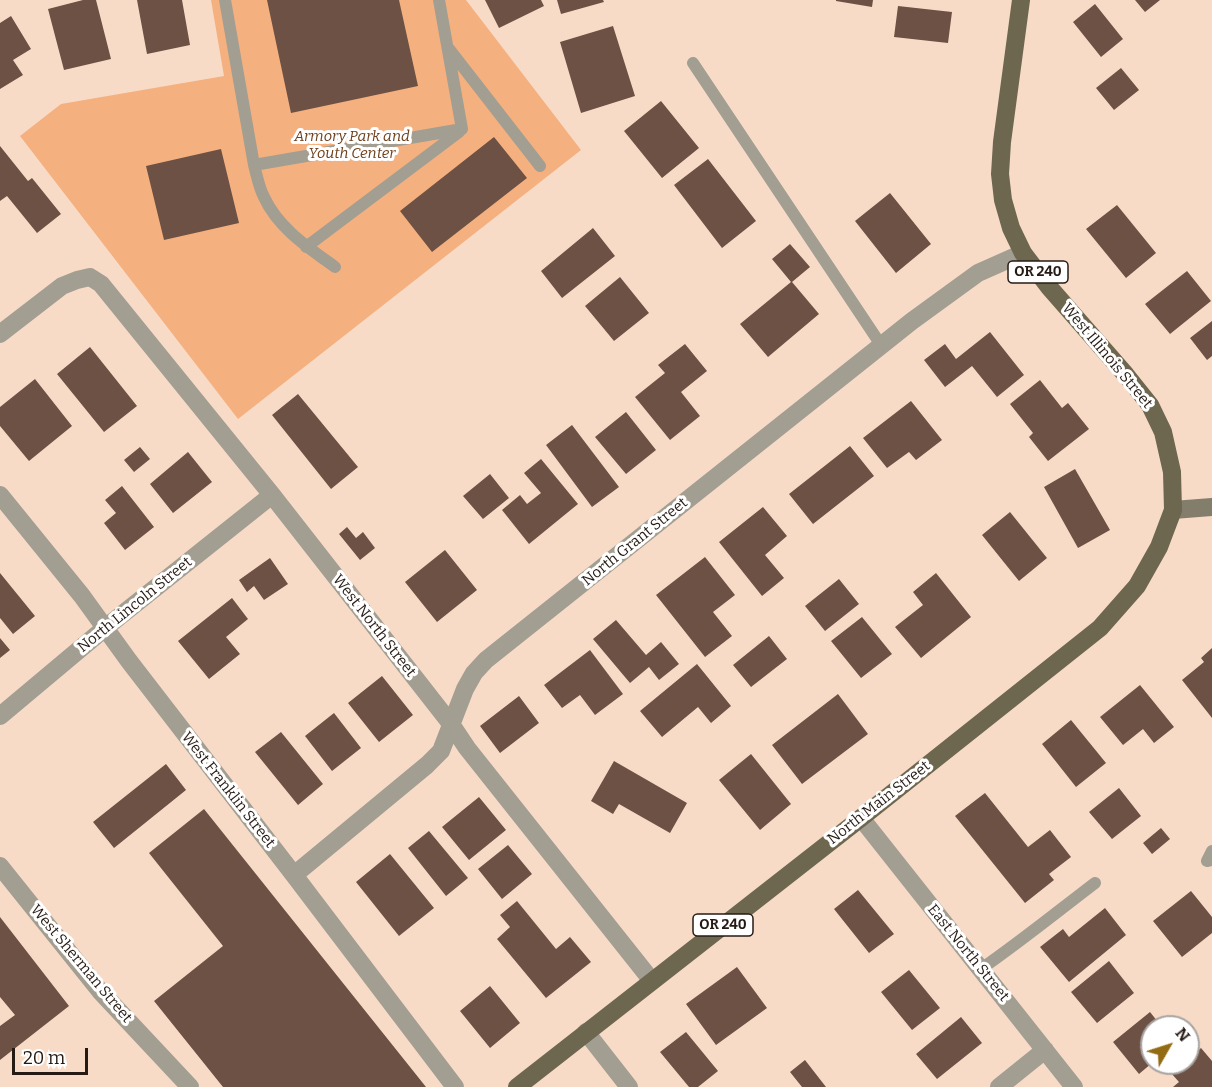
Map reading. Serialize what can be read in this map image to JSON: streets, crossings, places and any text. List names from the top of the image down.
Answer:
{
  "streets": {
    "main road": ["OR 240", "West Illinois Street", "North Main Street"],
    "street": [
      "North Grant Street",
      "North Lincoln Street",
      "West North Street",
      "West Franklin Street",
      "East North Street",
      "West Sherman Street"
    ]
  },
  "crossings": [
    ["West Illinois Street", "North Grant Street"],
    ["West Illinois Street", "North Main Street"],
    ["North Grant Street", "West North Street"],
    ["North Grant Street", "West Franklin Street"],
    ["North Lincoln Street", "West North Street"],
    ["North Lincoln Street", "West Franklin Street"],
    ["West North Street", "North Main Street"],
    ["North Main Street", "East North Street"]
  ],
  "parks": ["Armory Park and Youth Center"],
  "scale_bar": "20 m",
  "north": "top right"
}
